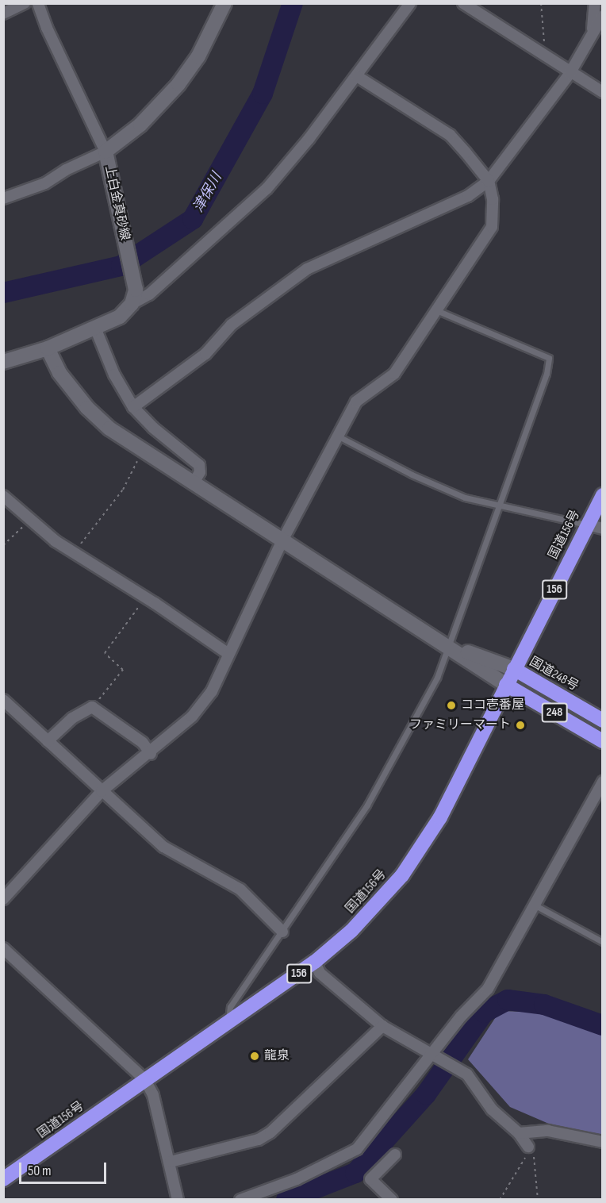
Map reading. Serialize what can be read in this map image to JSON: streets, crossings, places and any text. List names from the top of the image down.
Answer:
{
  "streets": {
    "highway": [
      "国道156号",
      "156",
      "国道248号",
      "248"
    ],
    "street": ["上白金真砂線"]
  },
  "crossings": [
    ["国道156号", "国道248号"],
    ["国道156号", "248"]
  ],
  "water": ["津保川"],
  "places": ["ココ壱番屋", "ファミリーマート", "龍泉"],
  "scale_bar": "50 m"
}
